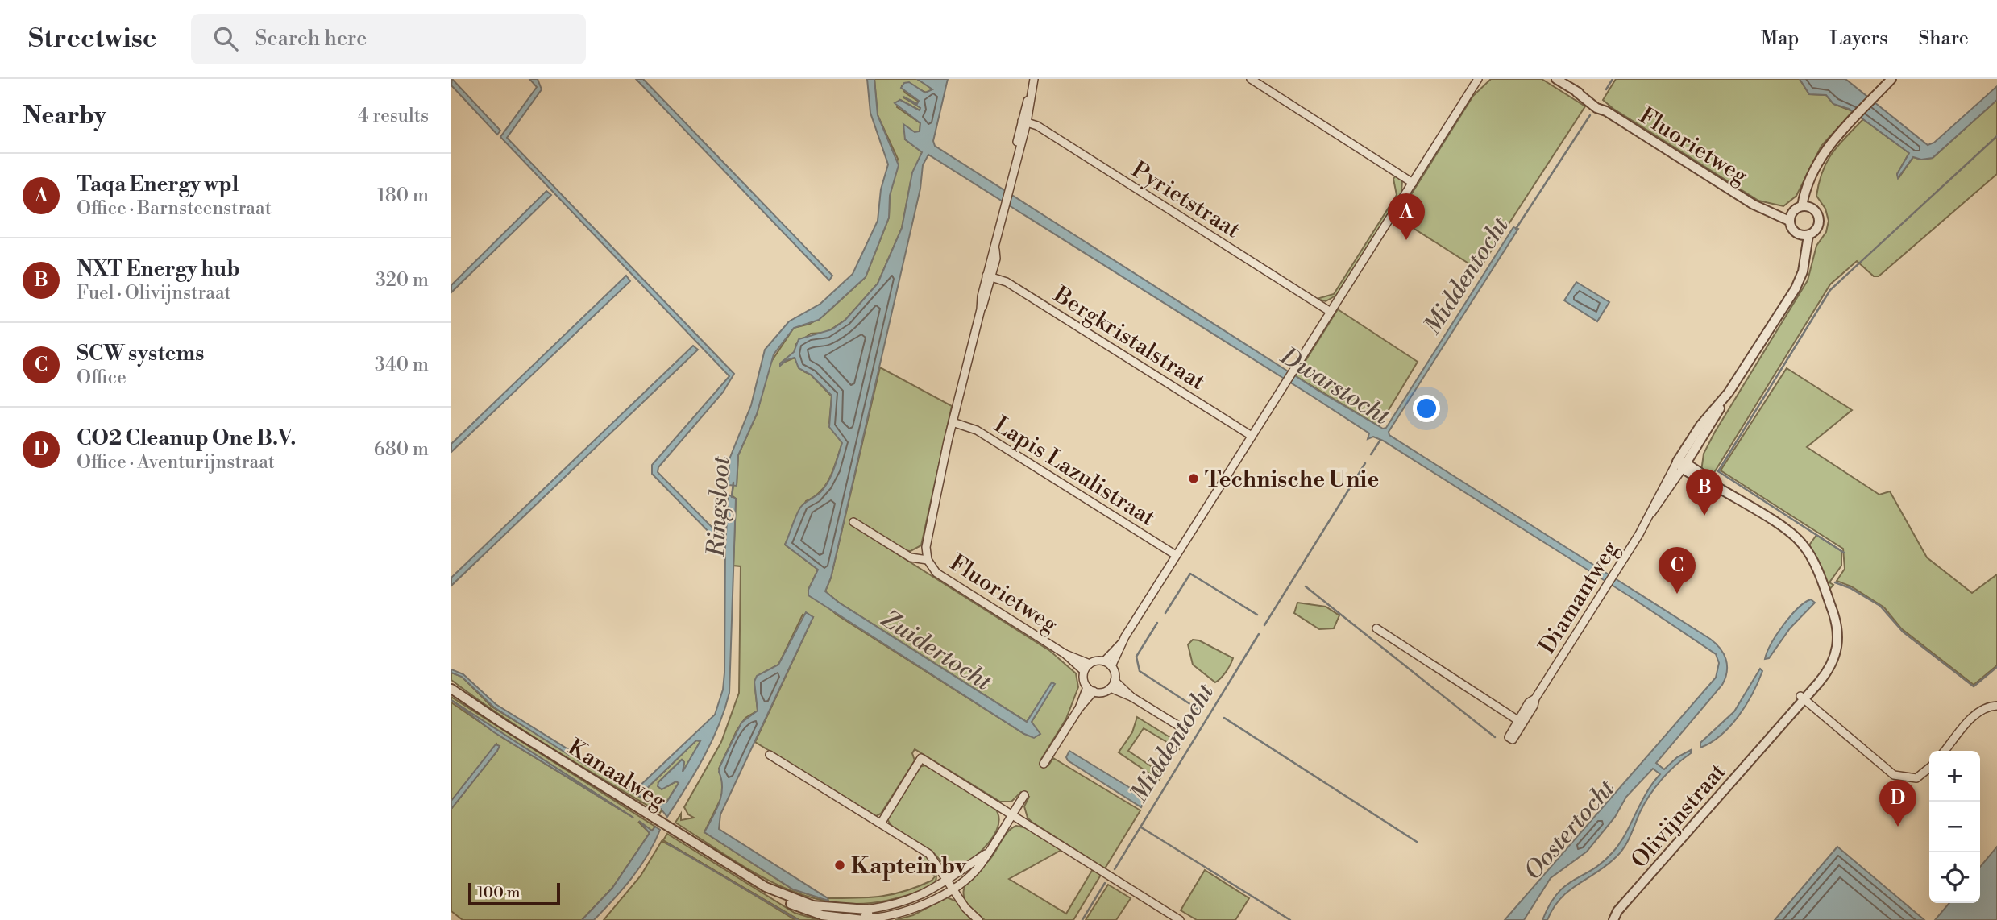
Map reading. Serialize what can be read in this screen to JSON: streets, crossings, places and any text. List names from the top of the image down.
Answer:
{
  "streets": {
    "street": [
      "Fluorietweg",
      "Pyrietstraat",
      "Bergkristalstraat",
      "Lapis Lazulistraat",
      "Diamantweg",
      "Kanaalweg",
      "Olivijnstraat"
    ]
  },
  "crossings": [
    ["Fluorietweg", "Pyrietstraat"],
    ["Fluorietweg", "Bergkristalstraat"],
    ["Fluorietweg", "Lapis Lazulistraat"],
    ["Fluorietweg", "Diamantweg"],
    ["Diamantweg", "Olivijnstraat"]
  ],
  "water": [
    "Middentocht",
    "Dwarstocht",
    "Ringsloot",
    "Zuidertocht",
    "Oostertocht"
  ],
  "places": ["Technische Unie", "Kaptein bv"],
  "scale_bar": "100 m",
  "page": {
    "header": "Streetwise",
    "search": "Search here",
    "nav": ["Map", "Layers", "Share"],
    "heading": ["Nearby", "4 results"],
    "list": [
      {
        "mark": "A",
        "name": "Taqa Energy wpl",
        "note": "Office · Barnsteenstraat",
        "value": "180 m"
      },
      {
        "mark": "B",
        "name": "NXT Energy hub",
        "note": "Fuel · Olivijnstraat",
        "value": "320 m"
      },
      {
        "mark": "C",
        "name": "SCW systems",
        "note": "Office",
        "value": "340 m"
      },
      {
        "mark": "D",
        "name": "CO2 Cleanup One B.V.",
        "note": "Office · Aventurijnstraat",
        "value": "680 m"
      }
    ],
    "pins": [
      "A",
      "B",
      "C",
      "D"
    ],
    "map_buttons": ["+", "−"],
    "scale": "100 m"
  }
}
